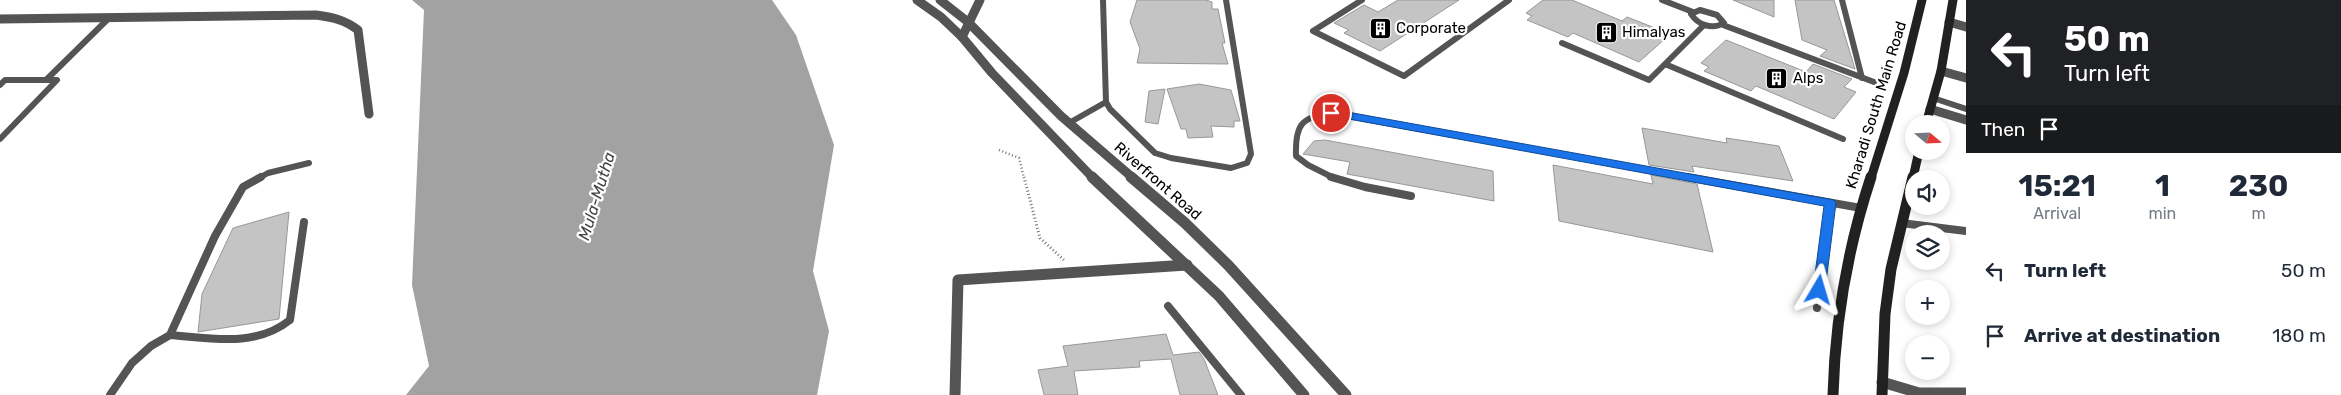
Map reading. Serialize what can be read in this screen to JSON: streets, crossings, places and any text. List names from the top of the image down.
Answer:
{
  "streets": {
    "main road": ["Kharadi South Main Road"],
    "street": ["Riverfront Road"]
  },
  "water": ["Mula-Mutha"],
  "places": {
    "building": ["Corporate", "Himalyas", "Alps"]
  },
  "north": "right",
  "page": {
    "turn": ["50 m", "Turn left"],
    "then": "Then",
    "map_buttons": ["+", "−"],
    "eta": [
      "15:21",
      "Arrival",
      "1",
      "min",
      "230",
      "m"
    ],
    "list": [
      {
        "name": "Turn left",
        "value": "50 m"
      },
      {
        "name": "Arrive at destination",
        "value": "180 m"
      }
    ]
  }
}
